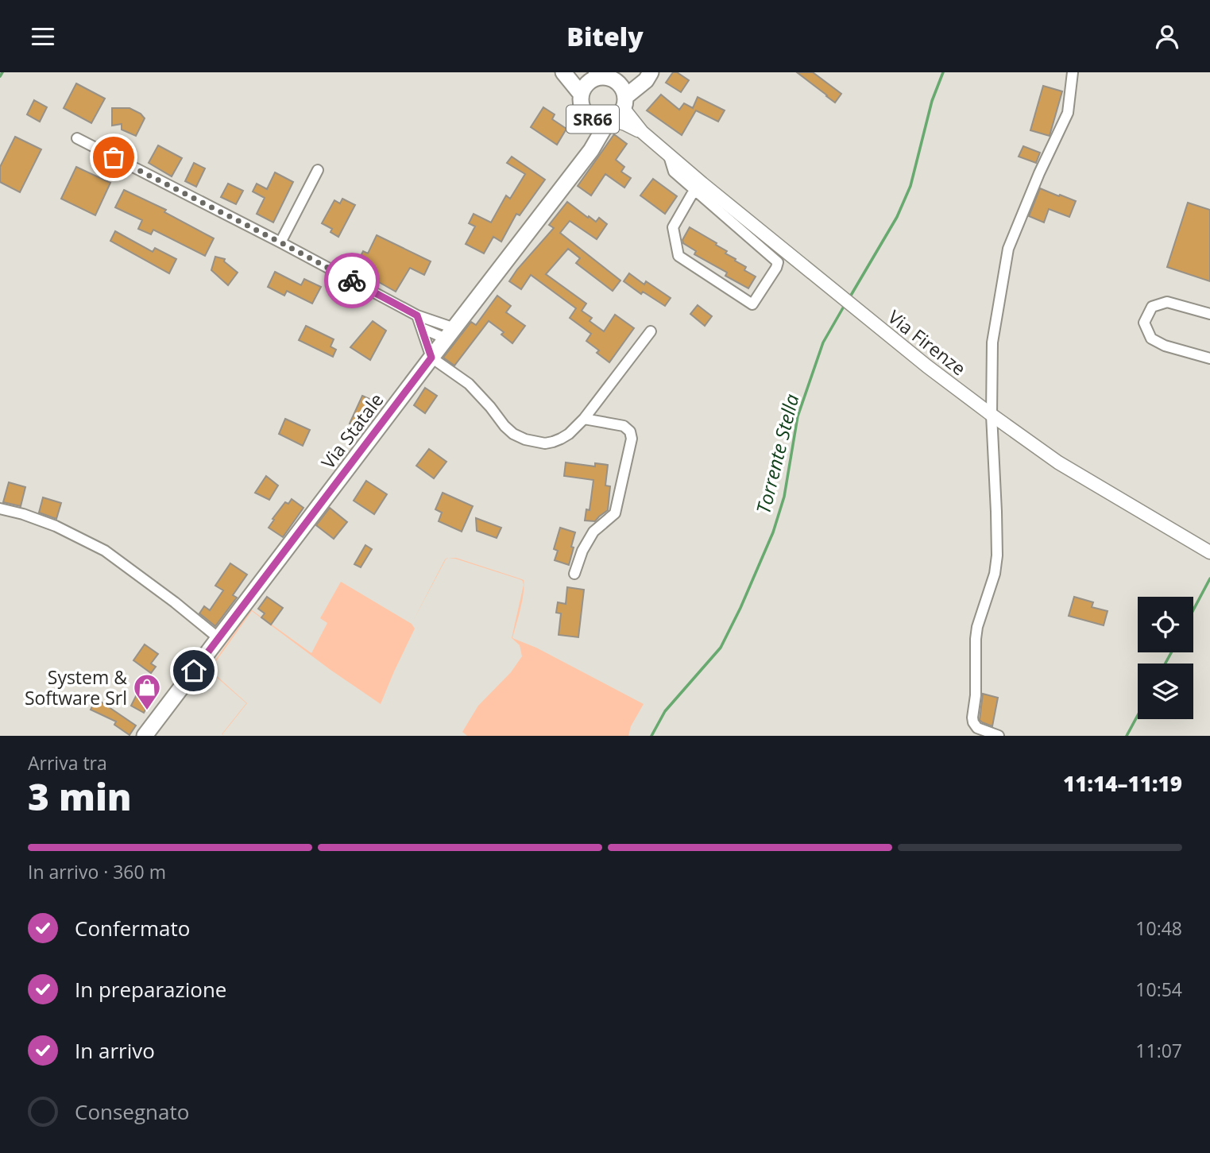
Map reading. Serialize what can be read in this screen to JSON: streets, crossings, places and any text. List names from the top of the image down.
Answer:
{
  "streets": {
    "main road": ["SR66", "Via Statale"],
    "street": ["Via Firenze"]
  },
  "crossings": [
    ["SR66", "Via Statale"]
  ],
  "water": ["Torrente Stella"],
  "places": {
    "shop": ["System & Software Srl"]
  },
  "page": {
    "header": "Bitely",
    "heading": ["3 min", "Arriva tra", "11:14–11:19"],
    "bar": "In arrivo · 360 m",
    "list": [
      ["Confermato", "10:48"],
      ["In preparazione", "10:54"],
      ["In arrivo", "11:07"],
      "Consegnato"
    ]
  }
}
